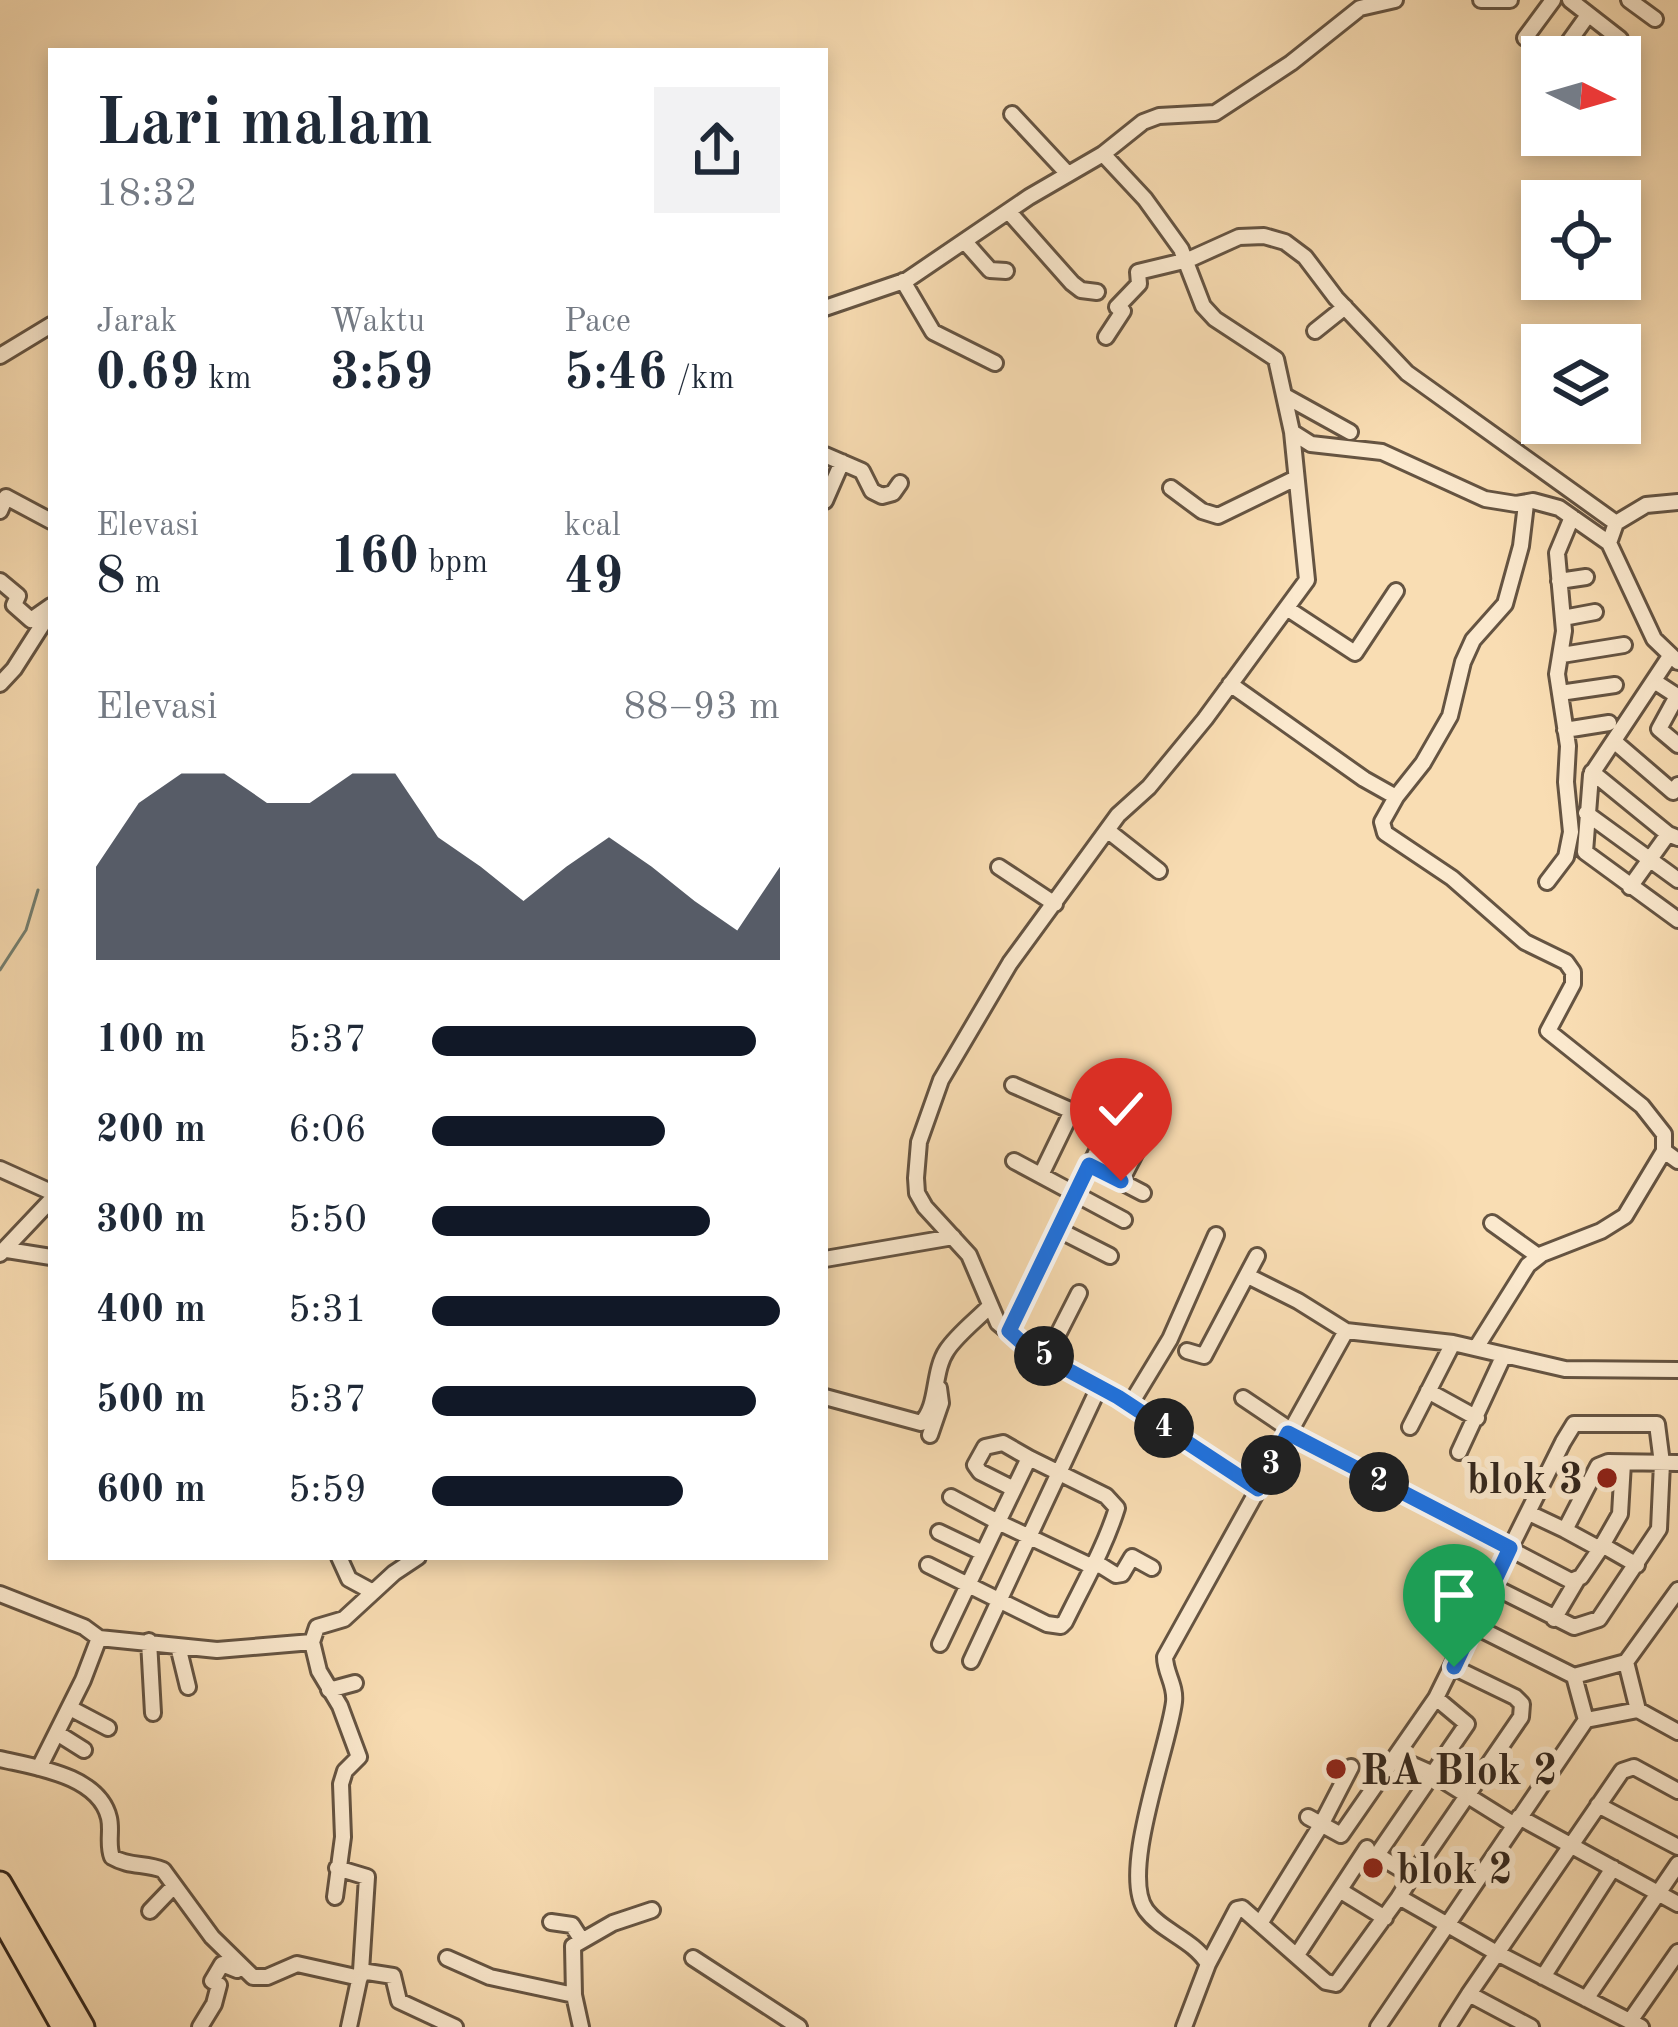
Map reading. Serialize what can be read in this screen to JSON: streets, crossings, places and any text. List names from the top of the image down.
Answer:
{
  "places": ["blok 3", "RA Blok 2", "blok 2"],
  "north": "right",
  "page": {
    "heading": ["Lari malam", "18:32"],
    "stats": [
      ["Jarak", "0.69 km"],
      ["Waktu", "3:59"],
      ["Pace", "5:46 /km"],
      ["Elevasi", "8 m"],
      ["160 bpm"],
      ["kcal", "49"]
    ],
    "chart": ["Elevasi", "88–93 m"],
    "list": [
      {
        "name": "100 m",
        "note": "5:37"
      },
      {
        "name": "200 m",
        "note": "6:06"
      },
      {
        "name": "300 m",
        "note": "5:50"
      },
      {
        "name": "400 m",
        "note": "5:31"
      },
      {
        "name": "500 m",
        "note": "5:37"
      },
      {
        "name": "600 m",
        "note": "5:59"
      }
    ],
    "pins": [
      "5",
      "4",
      "3",
      "2"
    ]
  }
}
